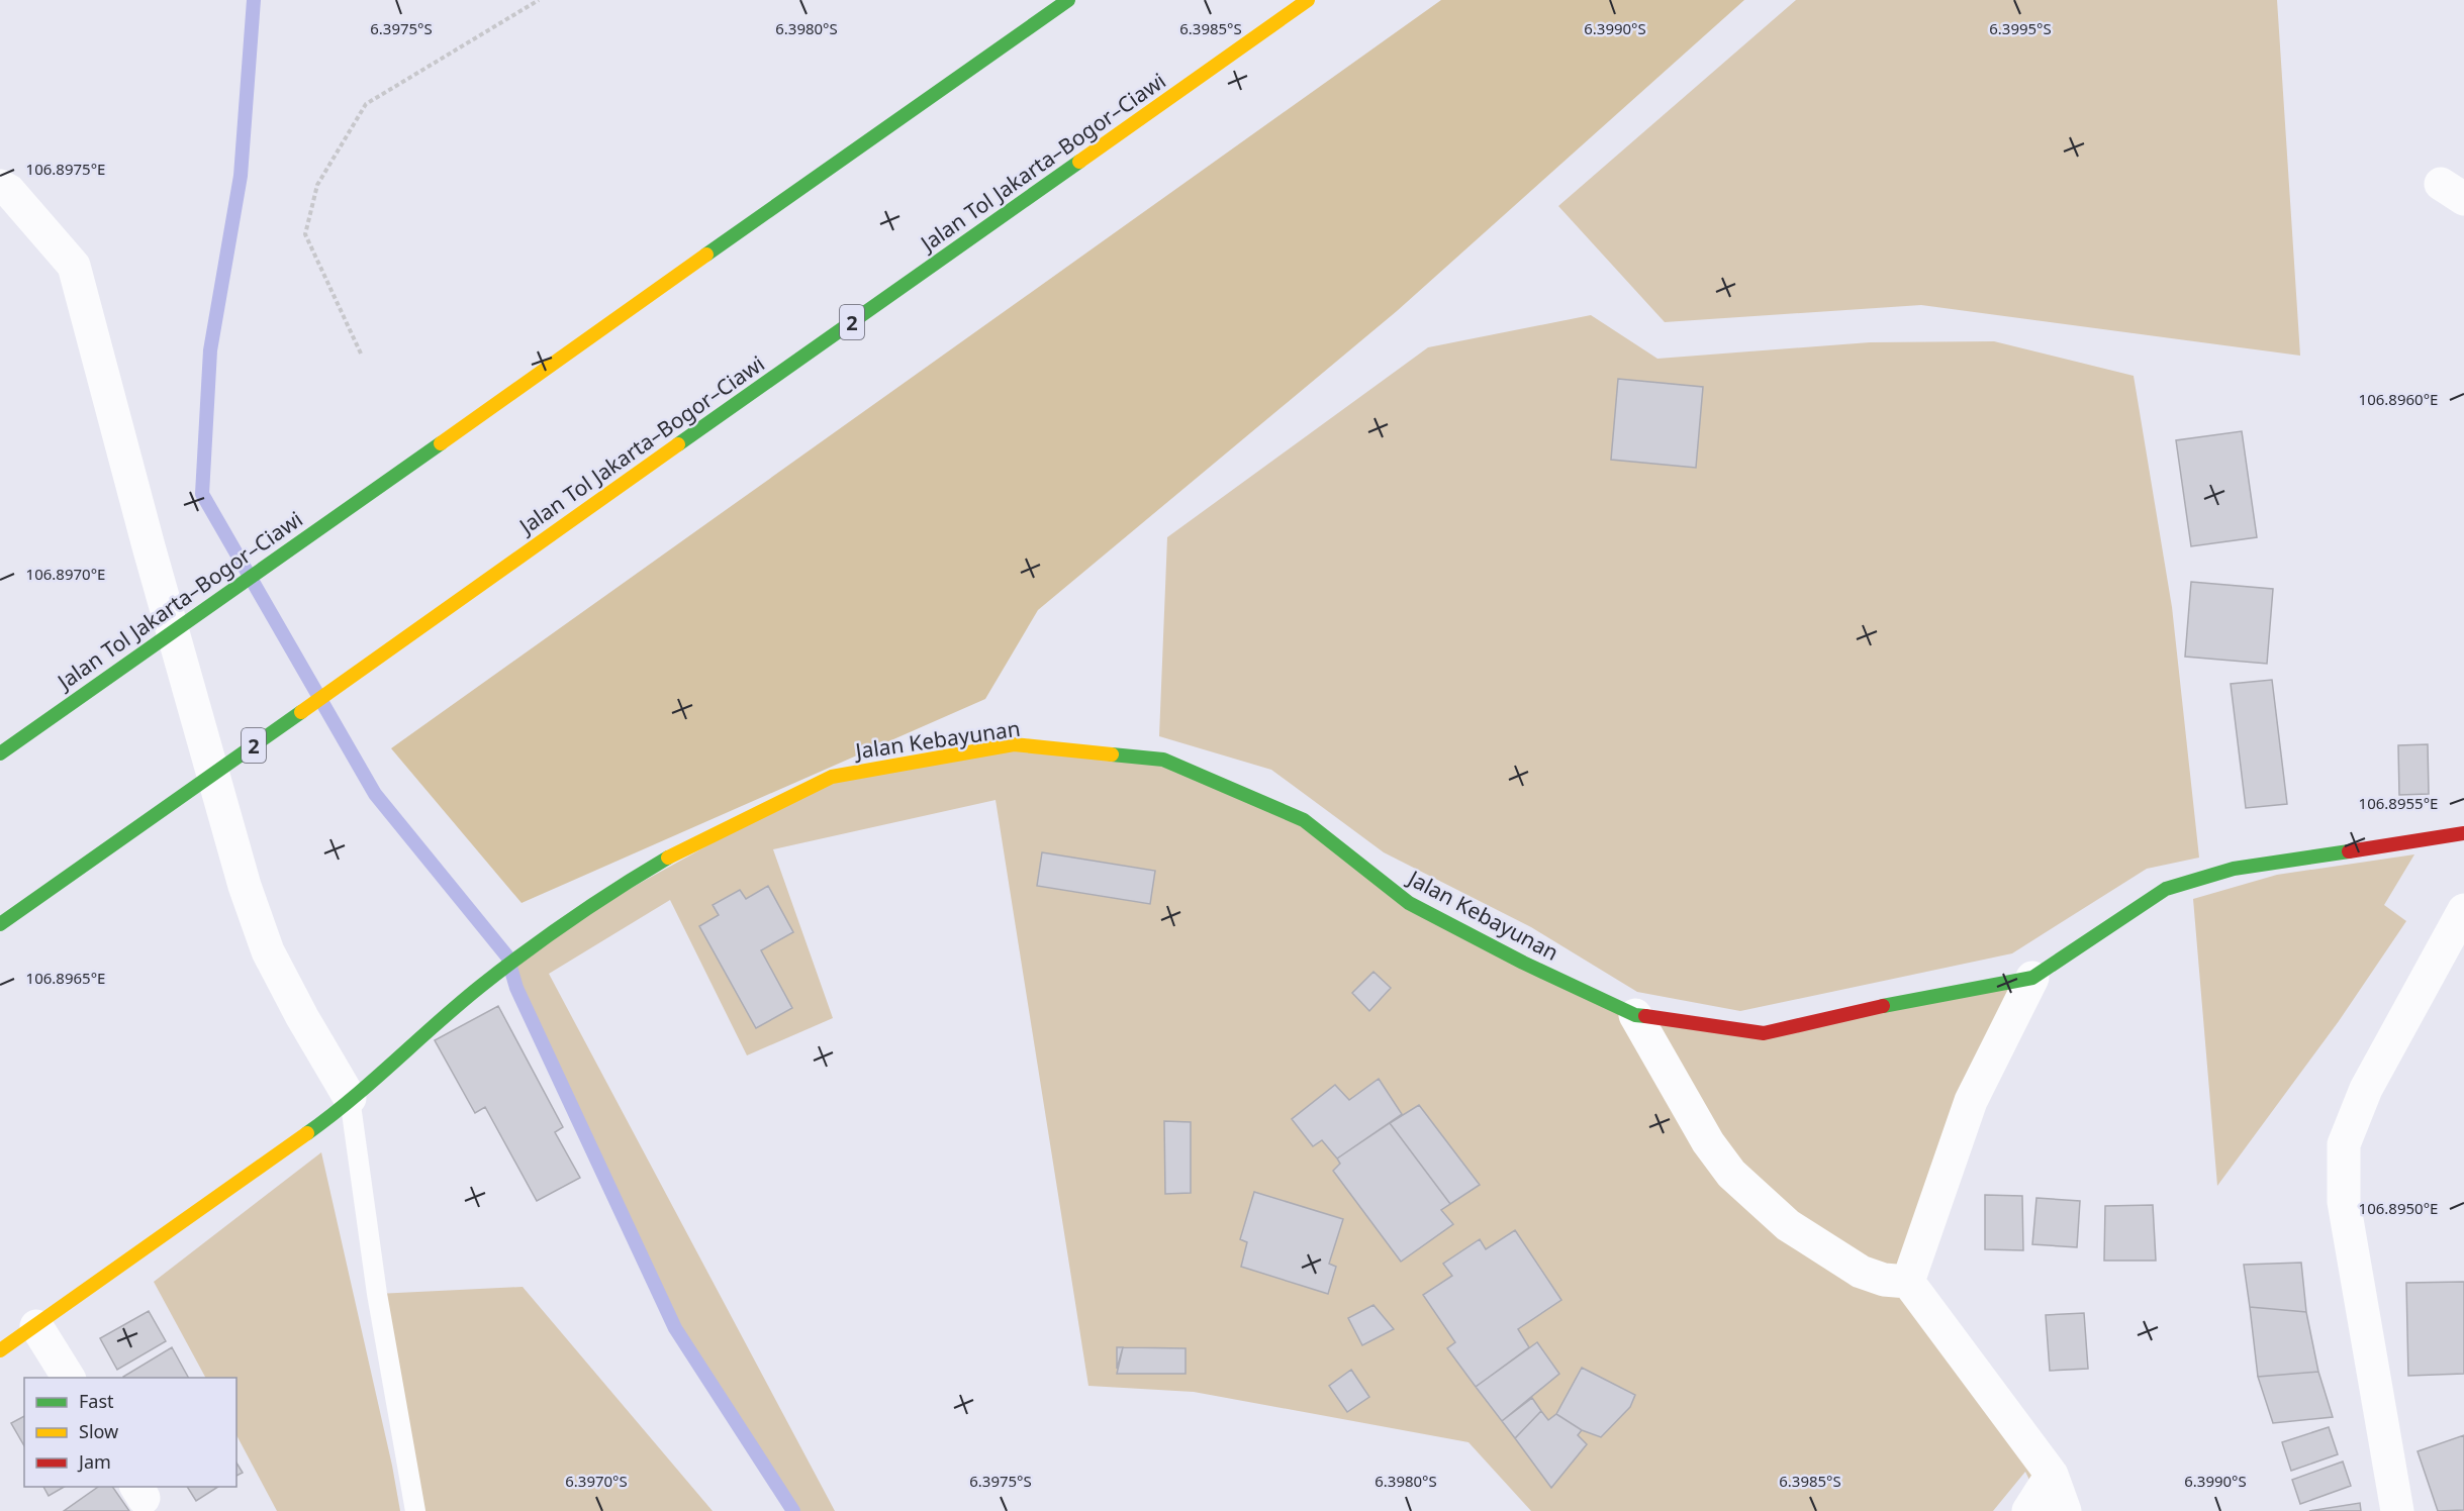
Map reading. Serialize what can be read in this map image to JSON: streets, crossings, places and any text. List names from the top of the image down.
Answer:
{
  "streets": {
    "main road": ["Jalan Tol Jakarta–Bogor–Ciawi", "2", "Jalan Kebayunan"]
  },
  "legend": ["Fast", "Slow", "Jam"],
  "coordinates": [
    "6.3975°S",
    "6.3980°S",
    "6.3985°S",
    "6.3990°S",
    "6.3995°S",
    "106.8975°E",
    "106.8960°E",
    "106.8970°E",
    "106.8955°E",
    "106.8965°E",
    "106.8950°E",
    "6.3970°S"
  ]
}
